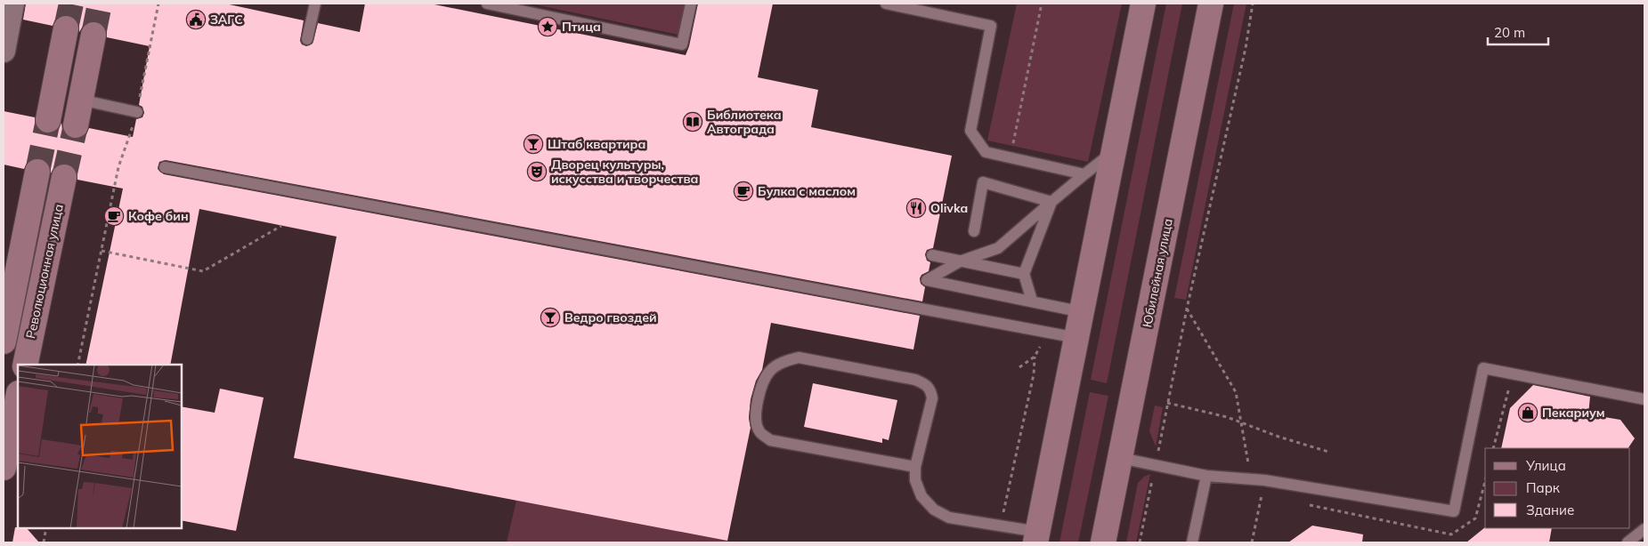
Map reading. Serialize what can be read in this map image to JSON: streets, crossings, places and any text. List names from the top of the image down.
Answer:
{
  "streets": {
    "main road": ["Революционная улица", "Юбилейная улица"]
  },
  "places": {
    "public building": ["ЗАГС"],
    "place": ["Птица"],
    "library": ["Библиотека Автограда"],
    "bar": ["Штаб квартира", "Ведро гвоздей"],
    "theatre": ["Дворец культуры, искусства и творчества"],
    "cafe": ["Булка с маслом", "Кофе бин"],
    "restaurant": ["Olivka"],
    "shop": ["Пекариум"]
  },
  "legend": ["Улица", "Парк", "Здание"],
  "scale_bar": "20 m"
}
